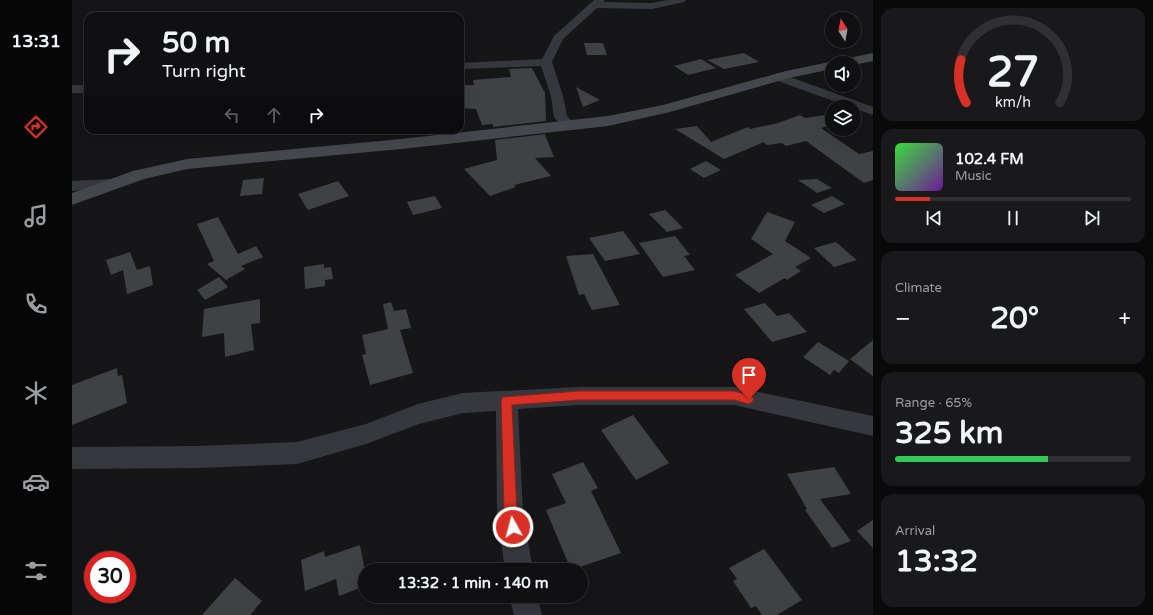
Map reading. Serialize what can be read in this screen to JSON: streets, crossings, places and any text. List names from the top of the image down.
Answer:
{
  "north": "top",
  "page": {
    "tabs": "13:31",
    "turn": ["50 m", "Turn right"],
    "song": ["102.4 FM", "Music"],
    "tile": [
      "Climate",
      ["Range · 65%", "325 km"],
      ["Arrival", "13:32"]
    ],
    "heat": ["−", "20°", "+"],
    "limit": "30",
    "trip": "13:32 · 1 min · 140 m",
    "gauge": ["27", "km/h"]
  }
}
